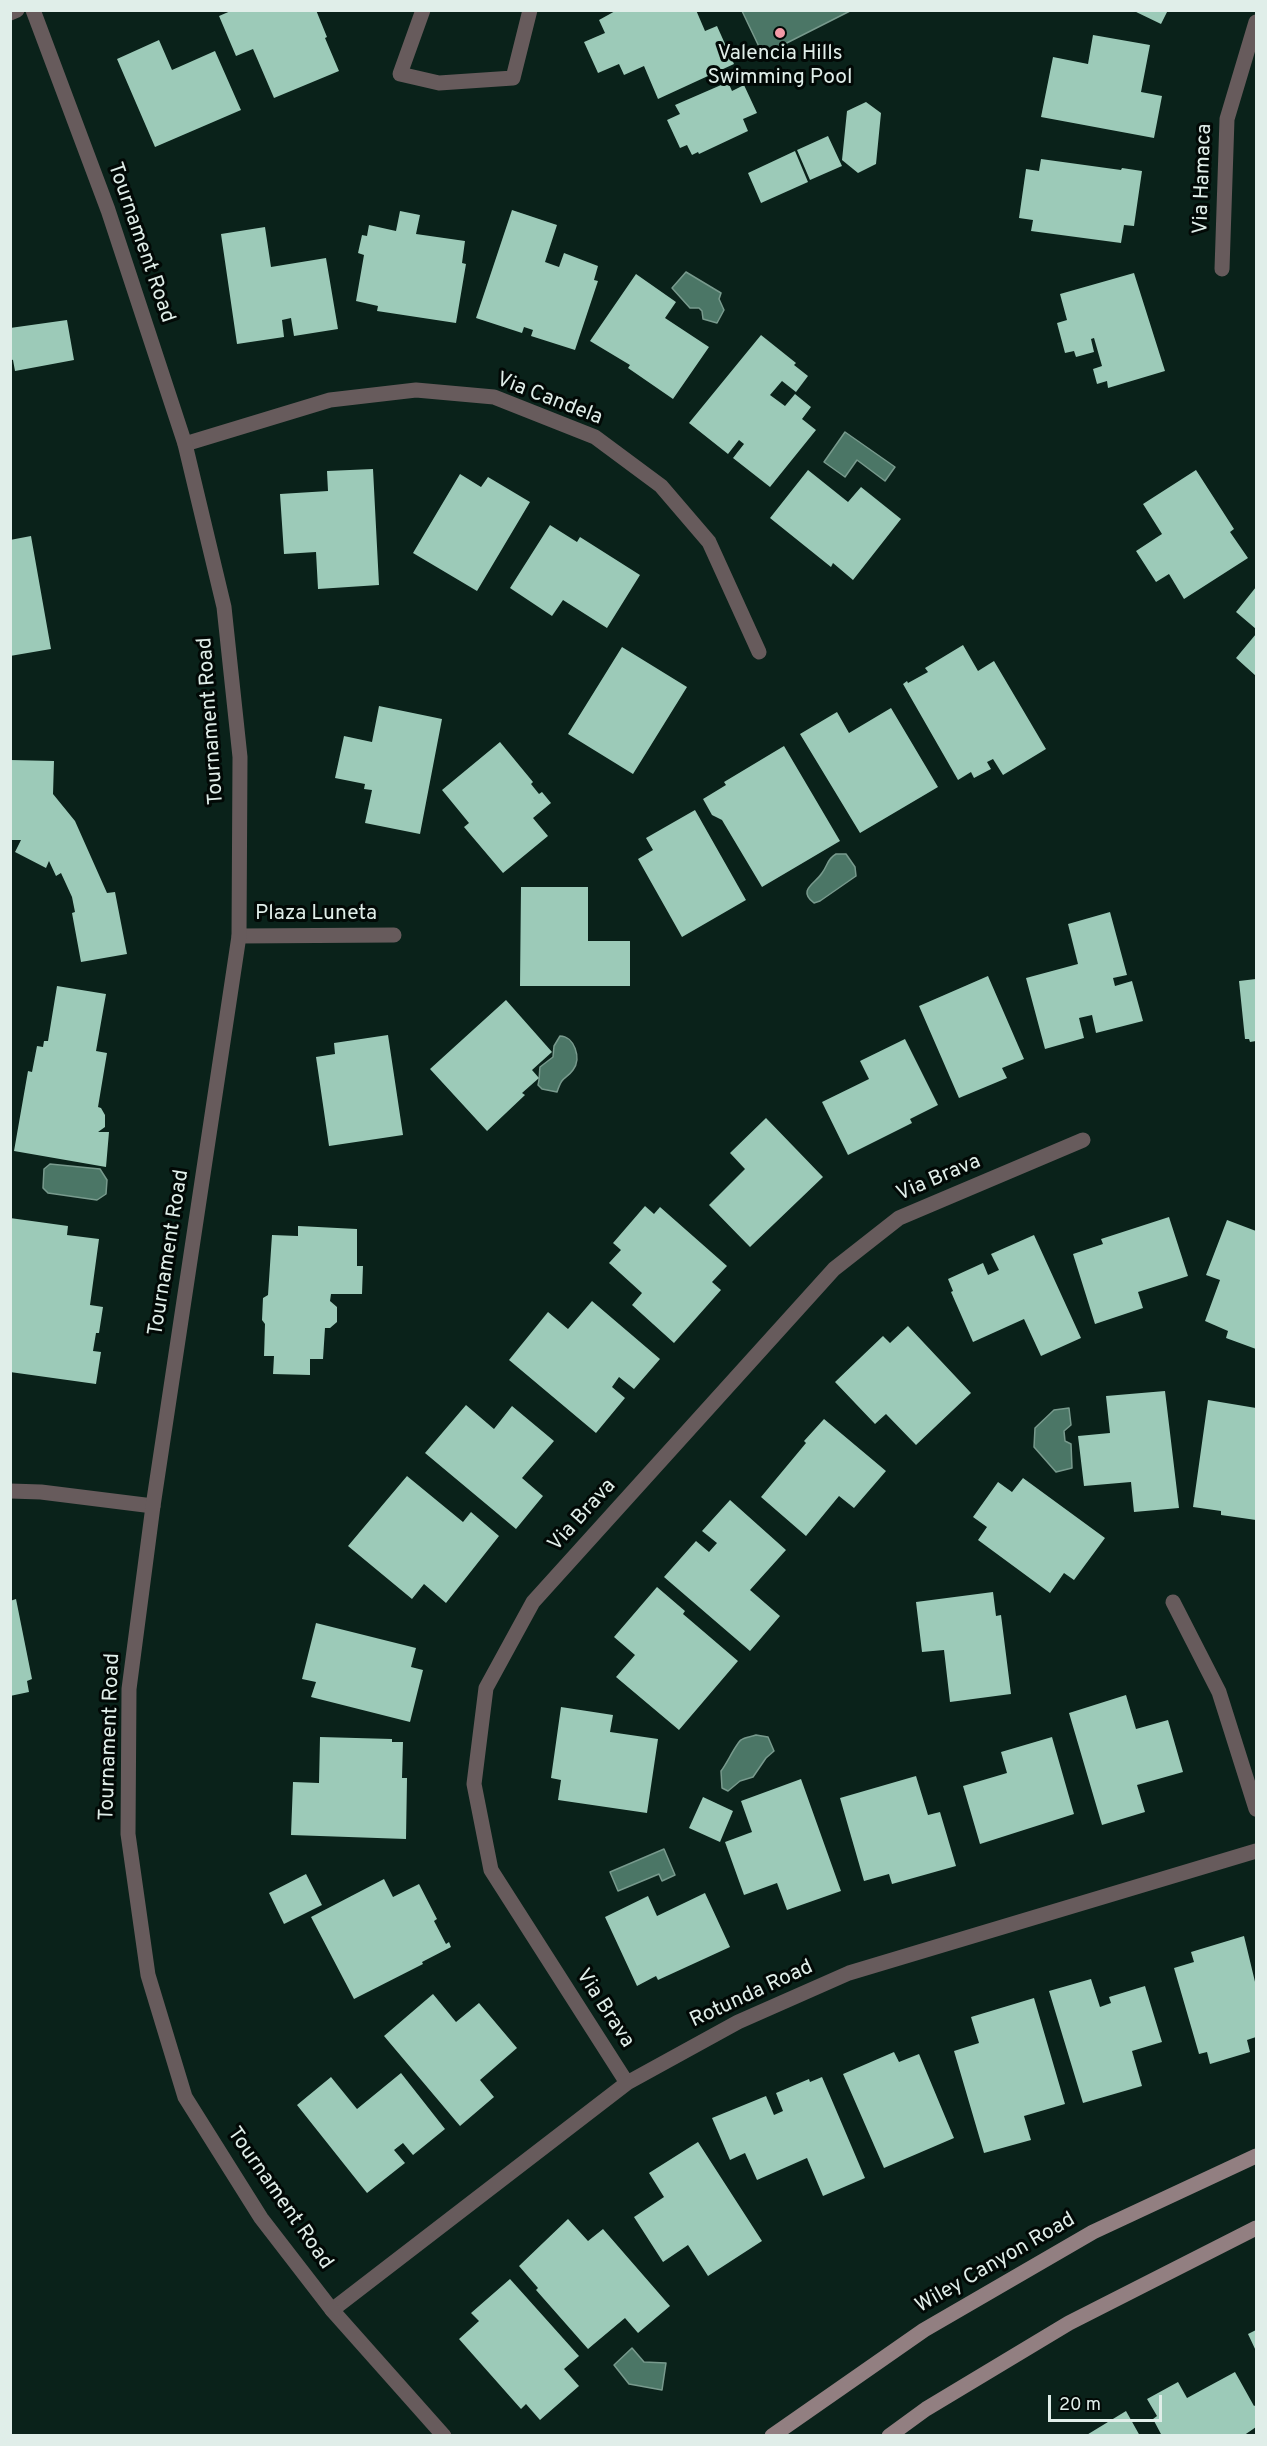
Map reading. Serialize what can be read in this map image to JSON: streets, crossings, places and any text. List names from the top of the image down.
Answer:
{
  "streets": {
    "main road": ["Wiley Canyon Road"],
    "street": [
      "Via Hamaca",
      "Tournament Road",
      "Via Candela",
      "Plaza Luneta",
      "Via Brava",
      "Rotunda Road"
    ]
  },
  "crossings": [
    ["Tournament Road", "Via Candela"],
    ["Tournament Road", "Plaza Luneta"],
    ["Tournament Road", "Rotunda Road"],
    ["Via Brava", "Rotunda Road"]
  ],
  "places": ["Valencia Hills Swimming Pool"],
  "scale_bar": "20 m"
}
